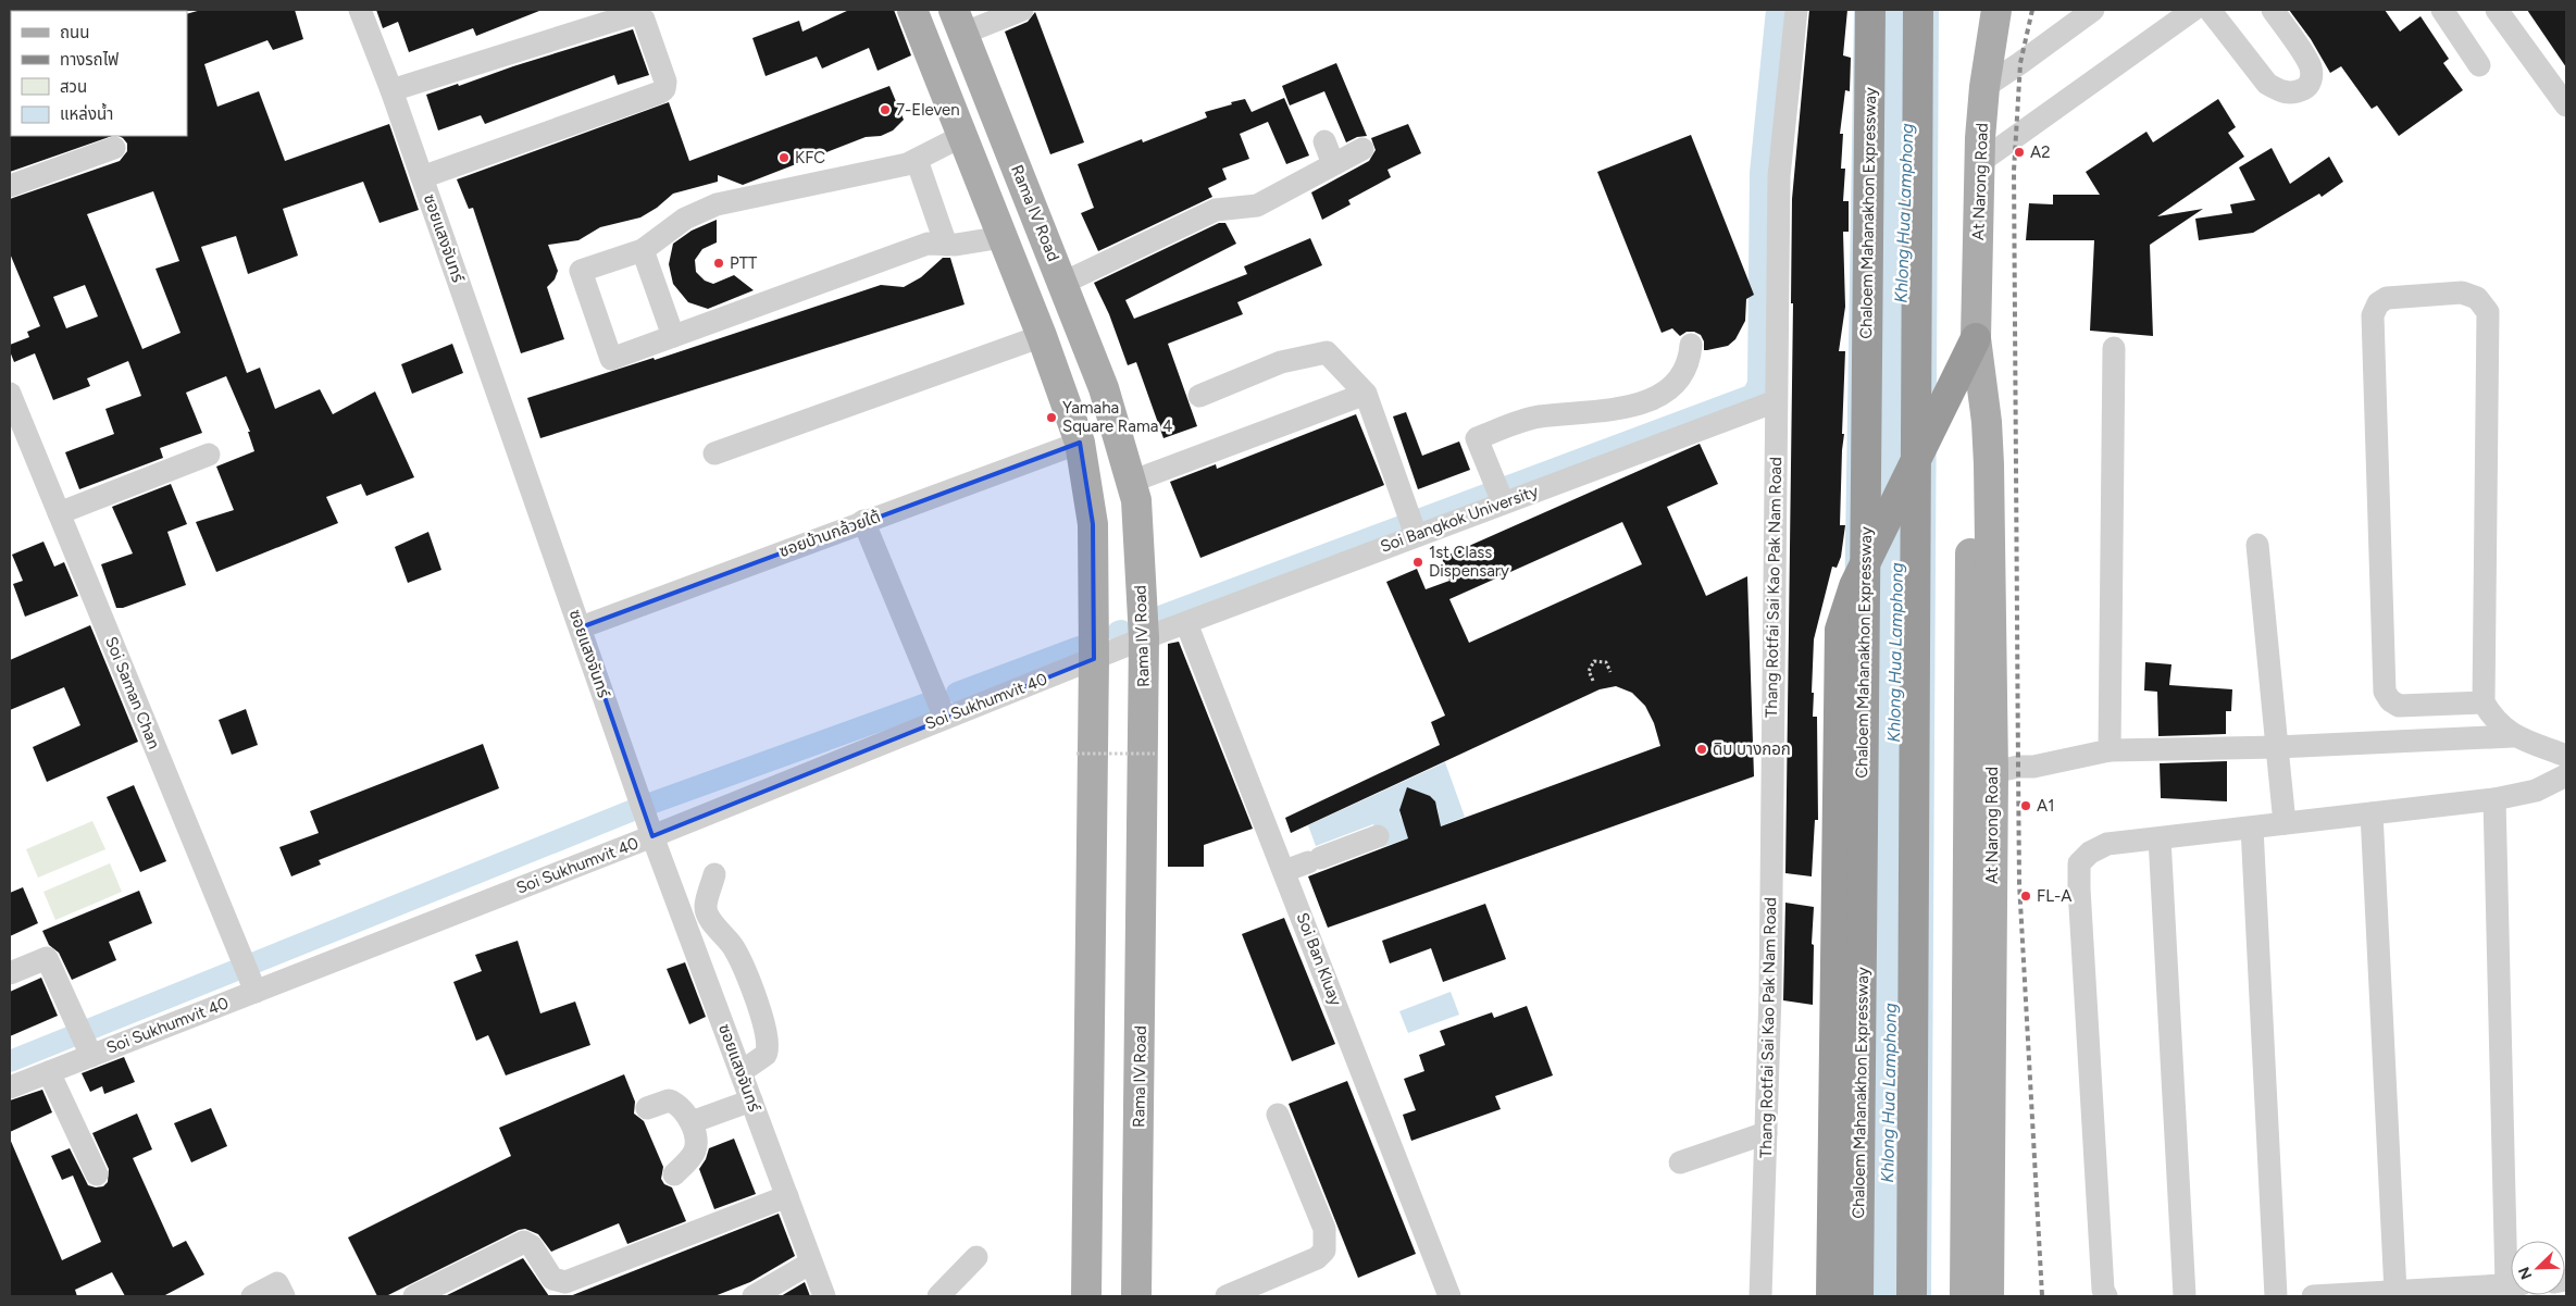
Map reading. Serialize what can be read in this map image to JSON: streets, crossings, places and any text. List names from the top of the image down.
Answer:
{
  "streets": {
    "highway": ["Chaloem Mahanakhon Expressway"],
    "main road": ["At Narong Road", "Rama IV Road"],
    "street": [
      "ซอยแสงจันทร์",
      "Soi Bangkok University",
      "ซอยบ้านกล้วยใต้",
      "Thang Rotfai Sai Kao Pak Nam Road",
      "Soi Saman Chan",
      "Soi Sukhumvit 40",
      "Soi Ban Kluay"
    ]
  },
  "crossings": [
    ["Rama IV Road", "Soi Bangkok University"],
    ["Rama IV Road", "Soi Sukhumvit 40"],
    ["ซอยแสงจันทร์", "ซอยบ้านกล้วยใต้"],
    ["ซอยแสงจันทร์", "Soi Sukhumvit 40"],
    ["Soi Bangkok University", "Thang Rotfai Sai Kao Pak Nam Road"],
    ["Soi Bangkok University", "Soi Sukhumvit 40"],
    ["Soi Bangkok University", "Soi Ban Kluay"],
    ["Soi Saman Chan", "Soi Sukhumvit 40"]
  ],
  "water": ["Khlong Hua Lamphong"],
  "places": [
    "7-Eleven",
    "A2",
    "KFC",
    "PTT",
    "Yamaha Square Rama 4",
    "1st Class Dispensary",
    "ดิบ บางกอก",
    "A1",
    "FL-A"
  ],
  "legend": [
    "ถนน",
    "ทางรถไฟ",
    "สวน",
    "แหล่งน้ำ"
  ],
  "north": "bottom left"
}
